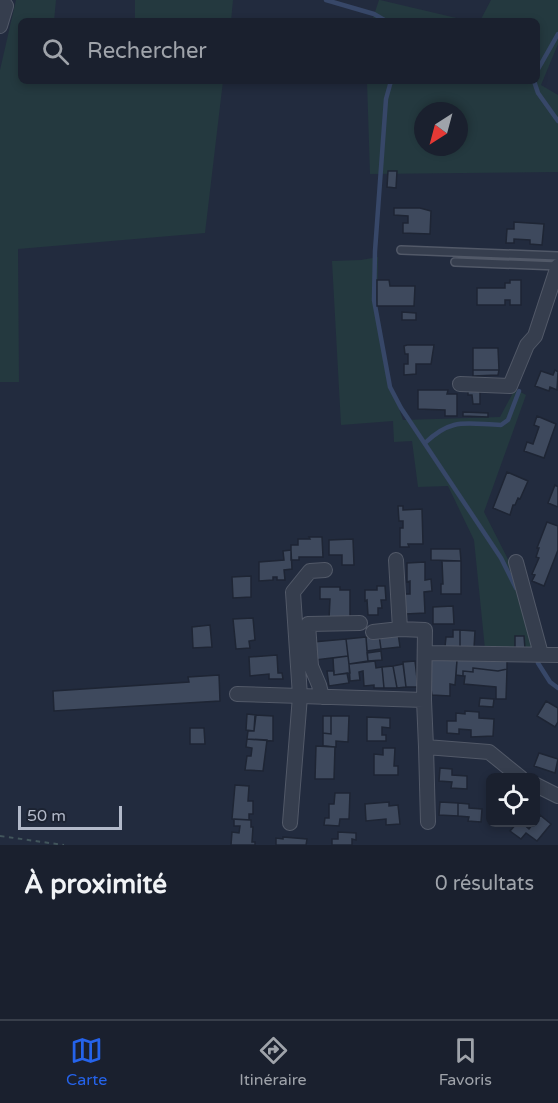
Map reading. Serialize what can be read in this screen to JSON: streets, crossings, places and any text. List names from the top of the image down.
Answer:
{
  "scale_bar": "50 m",
  "north": "bottom left",
  "page": {
    "search": "Rechercher",
    "scale": "50 m",
    "heading": ["À proximité", "0 résultats"],
    "nav": ["Carte", "Itinéraire", "Favoris"]
  }
}
